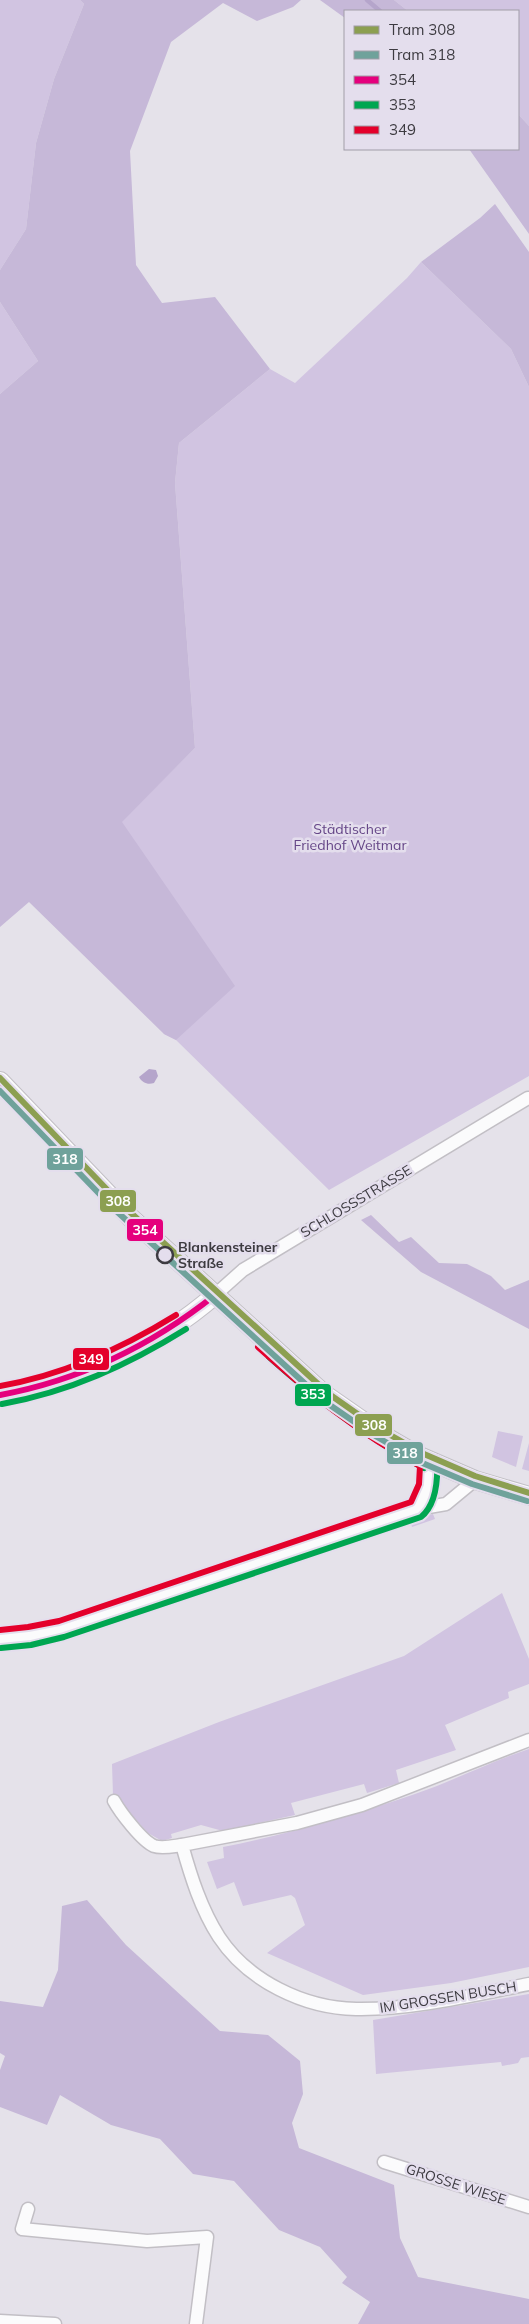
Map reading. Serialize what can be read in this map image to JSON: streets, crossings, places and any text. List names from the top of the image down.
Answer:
{
  "streets": {
    "main road": ["SCHLOSSSTRASSE"],
    "street": ["IM GROSSEN BUSCH", "GROSSE WIESE"]
  },
  "parks": ["Städtischer Friedhof Weitmar"],
  "places": ["Blankensteiner Straße"],
  "lines": [
    "tram line 308",
    "transit line 354",
    "tram line 318",
    "transit line 349",
    "transit line 353"
  ],
  "legend": [
    "Tram 308",
    "Tram 318",
    "354",
    "353",
    "349"
  ]
}
